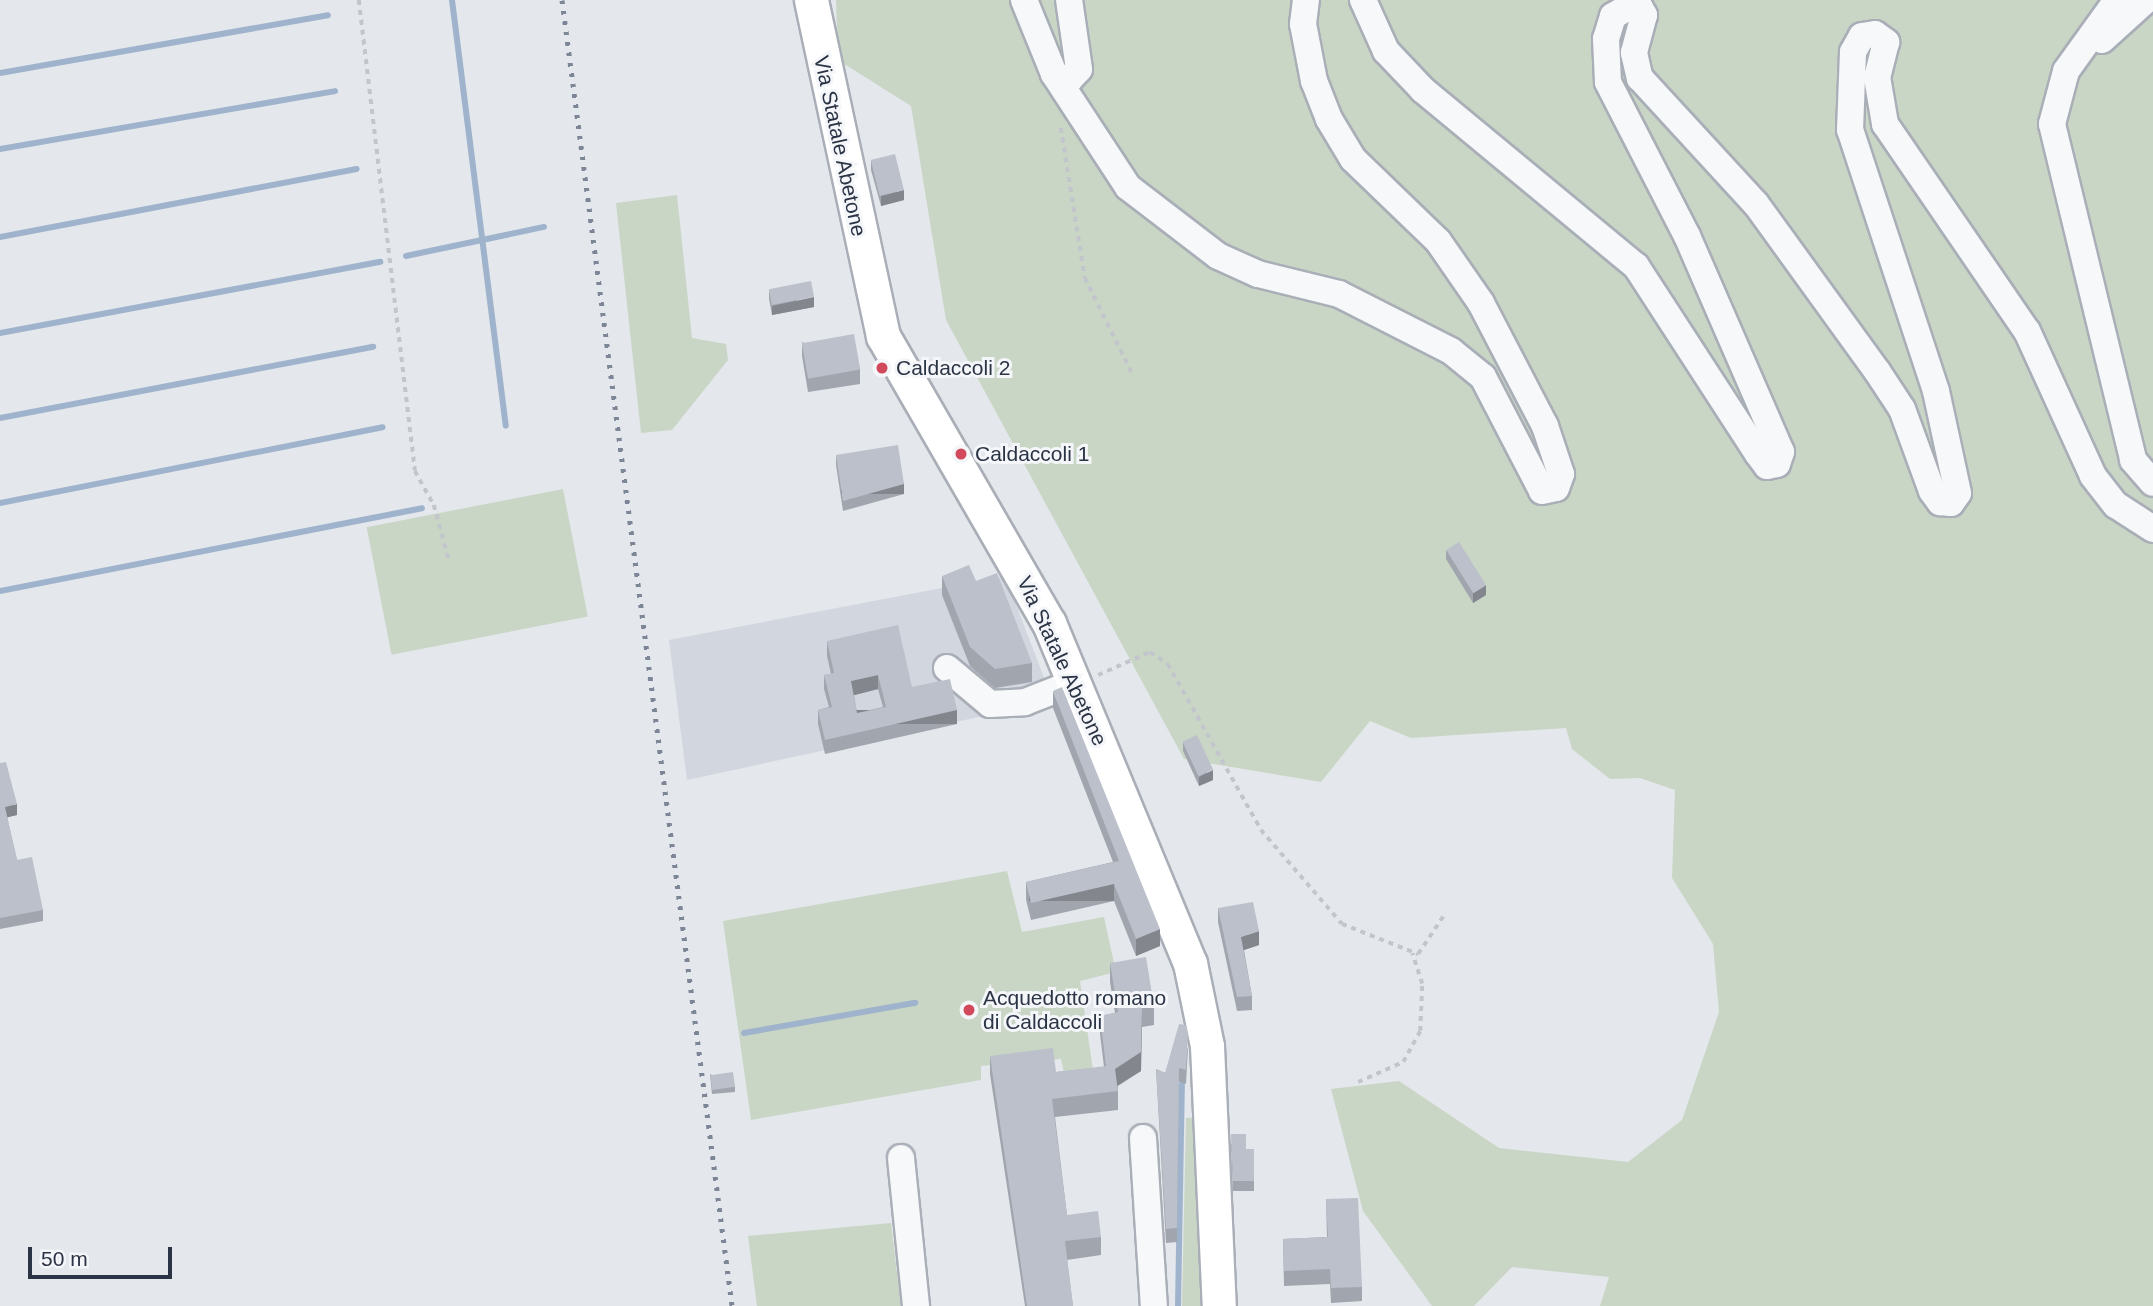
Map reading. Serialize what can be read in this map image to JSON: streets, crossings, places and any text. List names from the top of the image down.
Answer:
{
  "streets": {
    "main road": ["Via Statale Abetone"]
  },
  "places": ["Caldaccoli 2", "Caldaccoli 1", "Acquedotto romano di Caldaccoli"],
  "scale_bar": "50 m"
}
